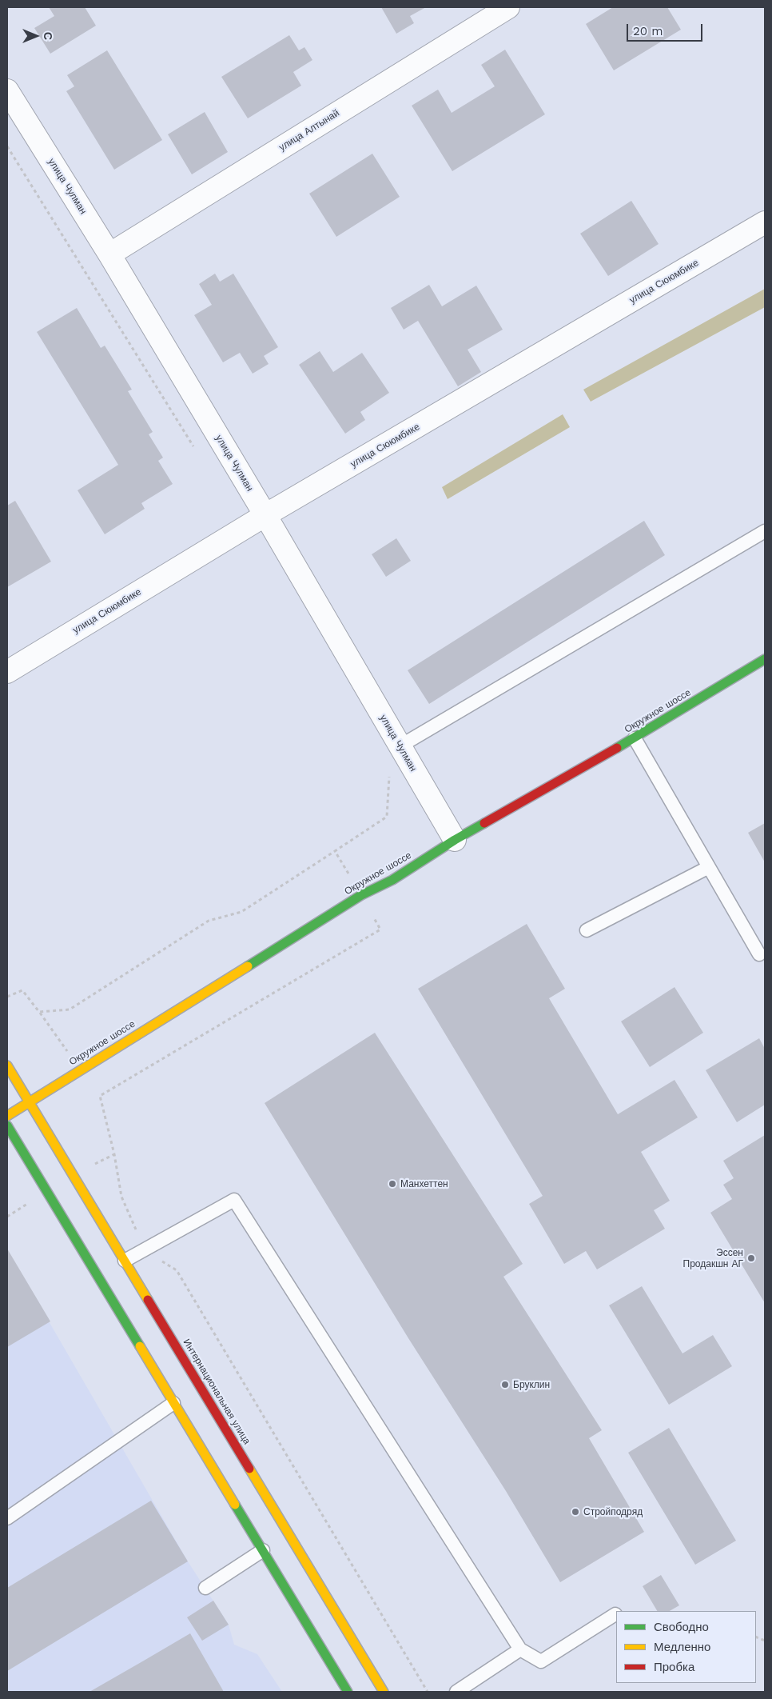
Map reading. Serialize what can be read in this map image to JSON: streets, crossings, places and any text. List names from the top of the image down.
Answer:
{
  "streets": {
    "street": [
      "улица Алтынай",
      "улица Чулман",
      "улица Сююмбике",
      "Окружное шоссе",
      "Интернациональная улица"
    ]
  },
  "crossings": [
    ["улица Алтынай", "улица Чулман"],
    ["улица Чулман", "улица Сююмбике"],
    ["улица Чулман", "Окружное шоссе"],
    ["Окружное шоссе", "Интернациональная улица"]
  ],
  "places": [
    "Манхеттен",
    "Эссен Продакшн АГ",
    "Бруклин",
    "Стройподряд"
  ],
  "legend": ["Свободно", "Медленно", "Пробка"],
  "scale_bar": "20 m",
  "north": "right"
}
